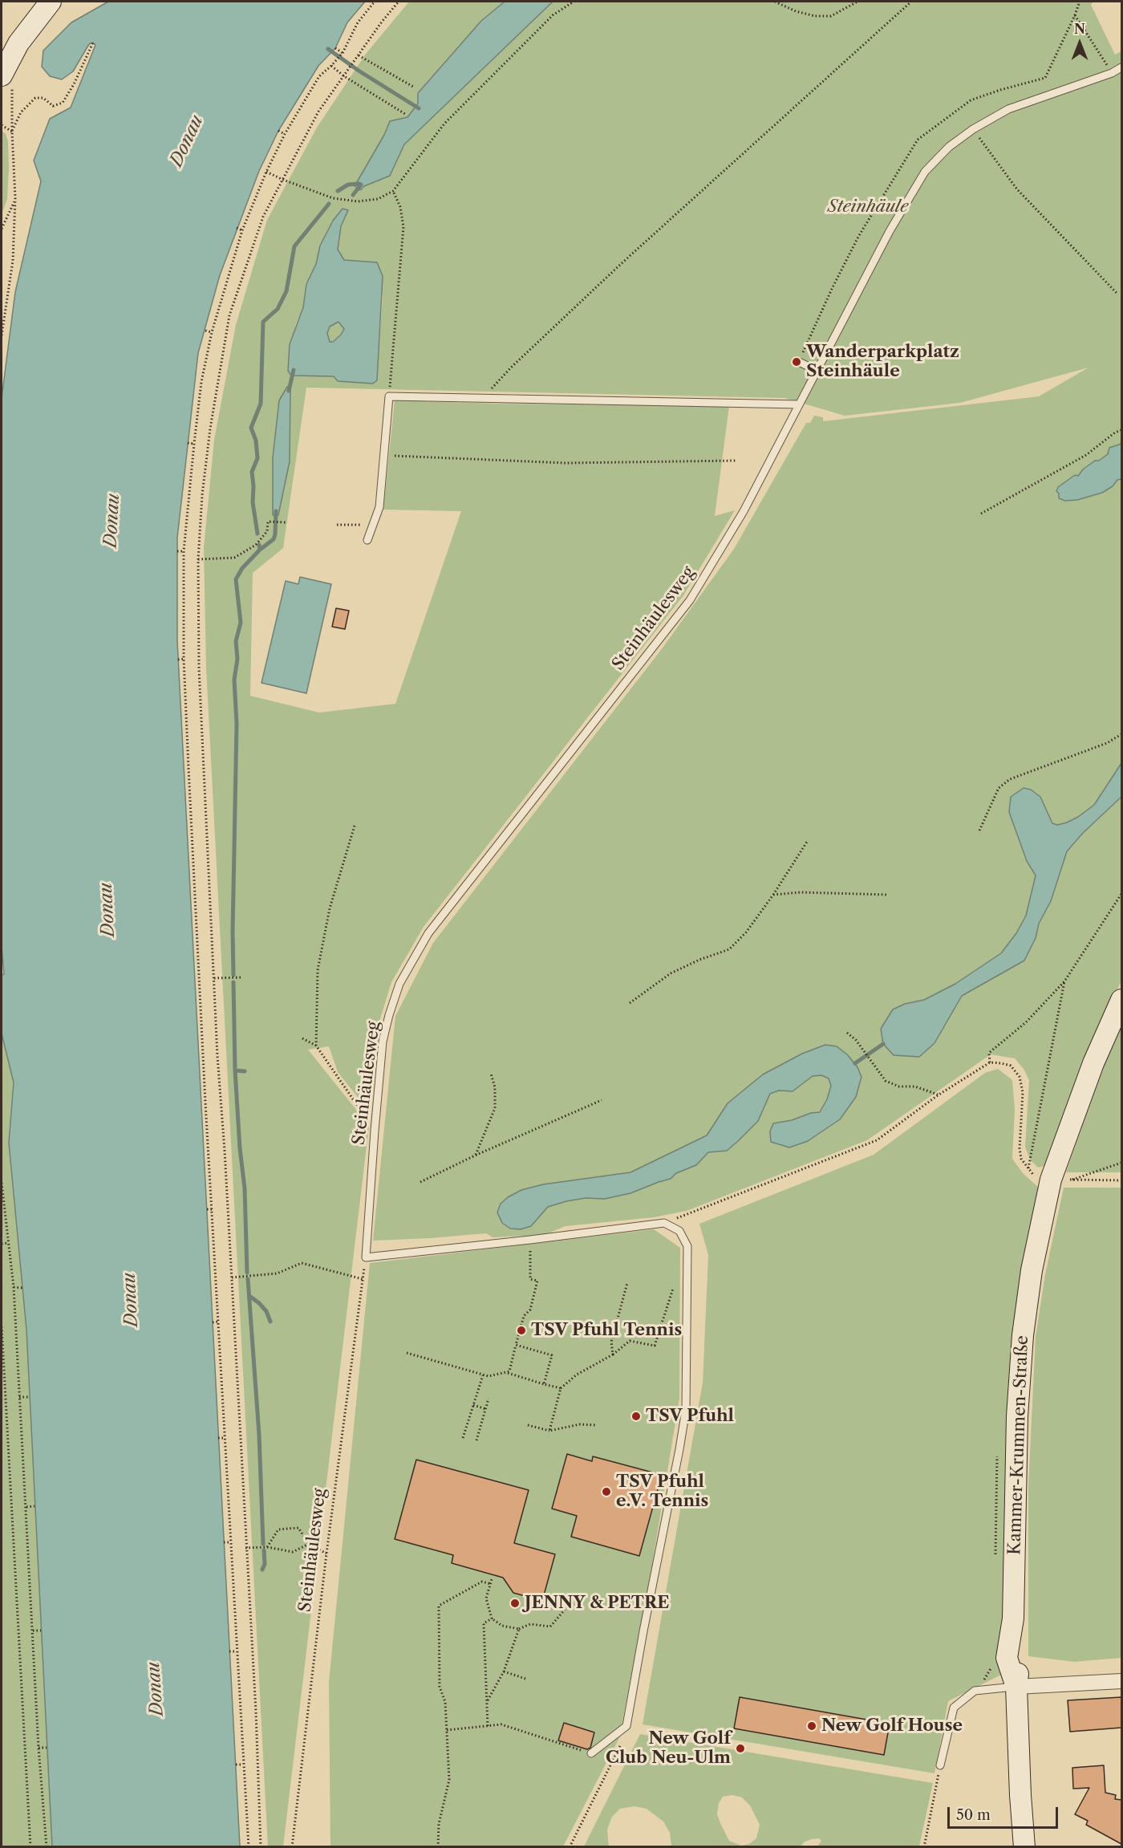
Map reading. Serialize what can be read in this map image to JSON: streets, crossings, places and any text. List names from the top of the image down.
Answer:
{
  "streets": {
    "street": ["Kammer-Krummen-Straße"],
    "lane": ["Steinhäulesweg"]
  },
  "water": ["Donau"],
  "parks": ["Steinhäule"],
  "places": [
    "Wanderparkplatz Steinhäule",
    "TSV Pfuhl Tennis",
    "TSV Pfuhl",
    "TSV Pfuhl e.V. Tennis",
    "JENNY & PETRE",
    "New Golf House",
    "New Golf Club Neu-Ulm"
  ],
  "scale_bar": "50 m",
  "north": "top"
}
